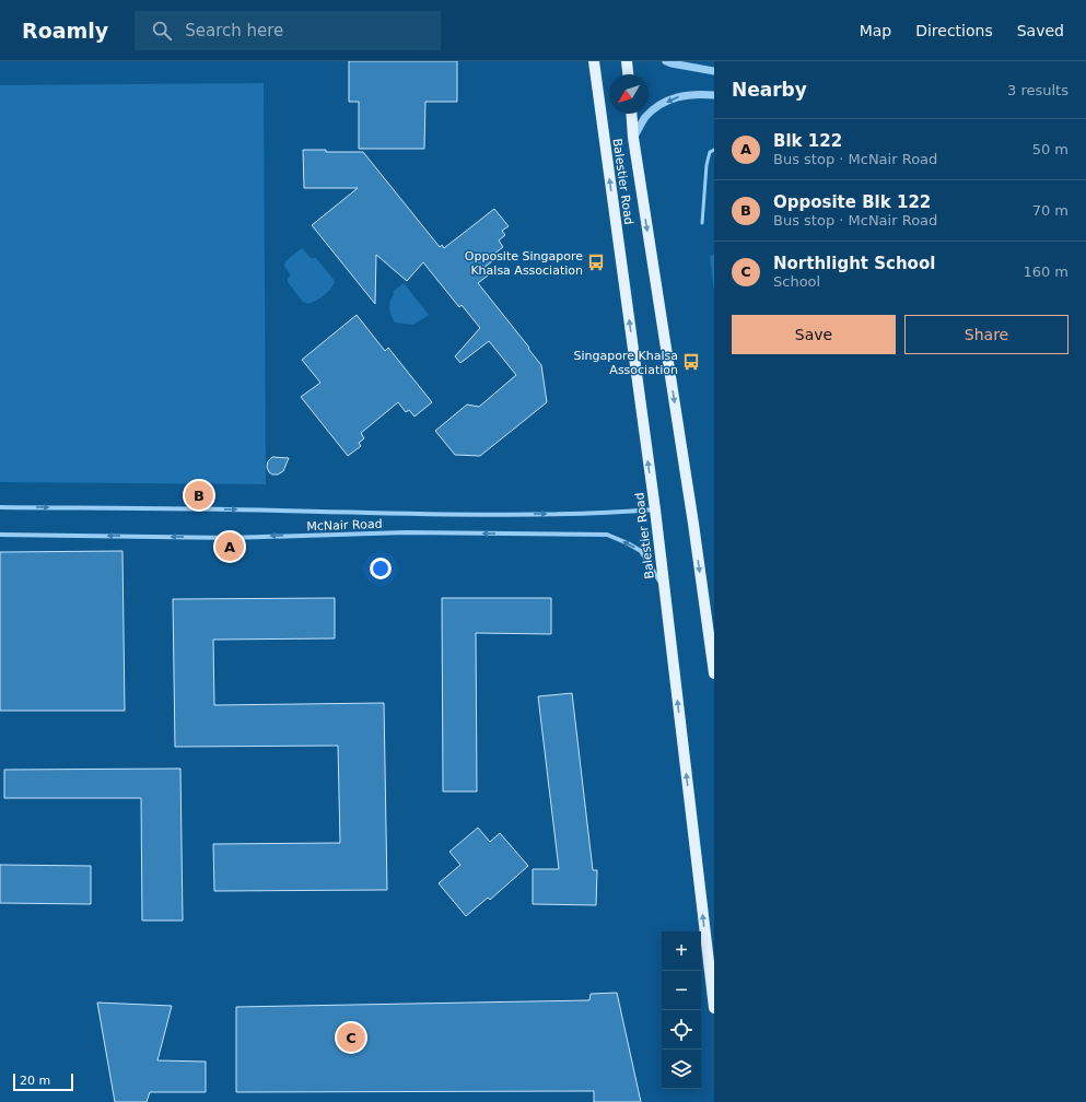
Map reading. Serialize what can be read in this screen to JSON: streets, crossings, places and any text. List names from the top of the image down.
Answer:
{
  "streets": {
    "main road": ["Balestier Road"],
    "street": ["McNair Road"]
  },
  "crossings": [
    ["Balestier Road", "McNair Road"]
  ],
  "places": {
    "bus stop": ["Opposite Singapore Khalsa Association", "Singapore Khalsa Association"]
  },
  "scale_bar": "20 m",
  "north": "bottom left",
  "page": {
    "header": "Roamly",
    "search": "Search here",
    "nav": ["Map", "Directions", "Saved"],
    "heading": ["Nearby", "3 results"],
    "list": [
      {
        "mark": "A",
        "name": "Blk 122",
        "note": "Bus stop · McNair Road",
        "value": "50 m"
      },
      {
        "mark": "B",
        "name": "Opposite Blk 122",
        "note": "Bus stop · McNair Road",
        "value": "70 m"
      },
      {
        "mark": "C",
        "name": "Northlight School",
        "note": "School",
        "value": "160 m"
      }
    ],
    "buttons": ["Save", "Share"],
    "pins": ["B", "A", "C"],
    "map_buttons": ["+", "−"],
    "scale": "20 m"
  }
}
